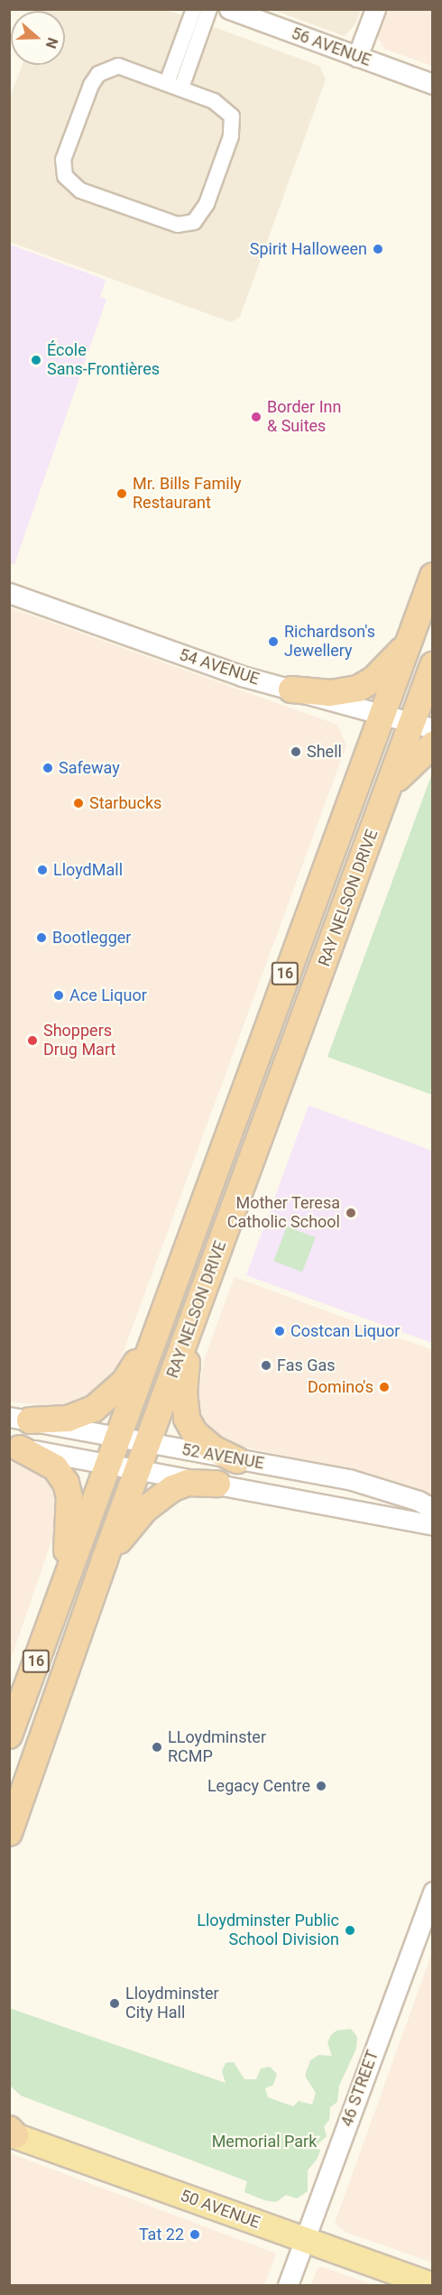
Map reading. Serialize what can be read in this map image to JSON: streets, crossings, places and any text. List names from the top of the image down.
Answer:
{
  "streets": {
    "highway": ["RAY NELSON DRIVE", "16"],
    "main road": ["50 AVENUE"],
    "street": [
      "56 AVENUE",
      "54 AVENUE",
      "52 AVENUE",
      "46 STREET"
    ]
  },
  "crossings": [
    ["54 AVENUE", "RAY NELSON DRIVE"],
    ["RAY NELSON DRIVE", "52 AVENUE"],
    ["46 STREET", "50 AVENUE"]
  ],
  "parks": ["Memorial Park"],
  "places": [
    "Spirit Halloween",
    "École Sans-Frontières",
    "Border Inn & Suites",
    "Mr. Bills Family Restaurant",
    "Richardson's Jewellery",
    "Shell",
    "Safeway",
    "Starbucks",
    "LloydMall",
    "Bootlegger",
    "Ace Liquor",
    "Shoppers Drug Mart",
    "Mother Teresa Catholic School",
    "Costcan Liquor",
    "Fas Gas",
    "Domino's",
    "LLoydminster RCMP",
    "Legacy Centre",
    "Lloydminster Public School Division",
    "Lloydminster City Hall",
    "Tat 22"
  ],
  "north": "right"
}
